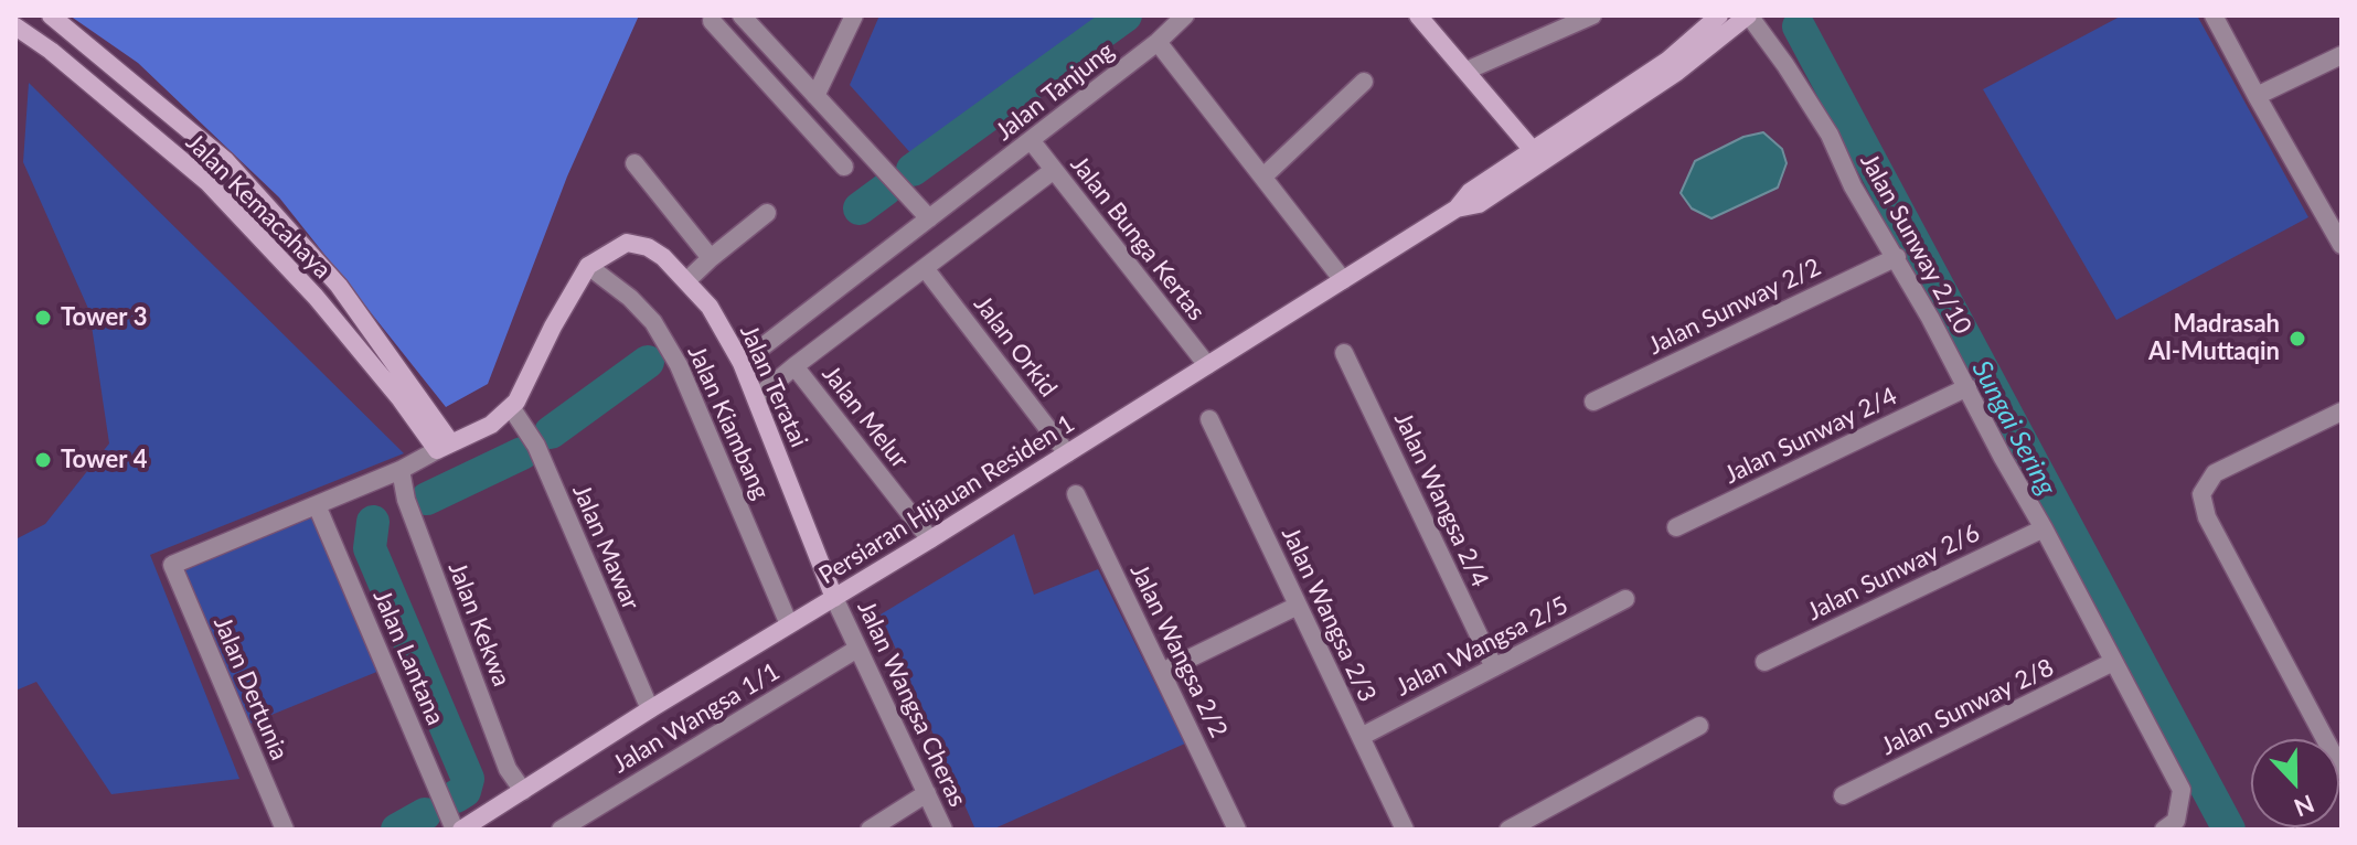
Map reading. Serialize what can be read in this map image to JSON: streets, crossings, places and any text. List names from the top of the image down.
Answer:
{
  "streets": {
    "street": [
      "Jalan Tanjung",
      "Jalan Kemacahaya",
      "Jalan Bunga Kertas",
      "Jalan Sunway 2/10",
      "Jalan Sunway 2/2",
      "Jalan Orkid",
      "Jalan Teratai",
      "Jalan Melur",
      "Jalan Kiambang",
      "Jalan Sunway 2/4",
      "Persiaran Hijauan Residen 1",
      "Jalan Wangsa 2/4",
      "Jalan Mawar",
      "Jalan Sunway 2/6",
      "Jalan Wangsa 2/3",
      "Jalan Kekwa",
      "Jalan Wangsa 2/5",
      "Jalan Wangsa 2/2",
      "Jalan Lantana",
      "Jalan Dertunia",
      "Jalan Wangsa Cheras",
      "Jalan Sunway 2/8",
      "Jalan Wangsa 1/1"
    ]
  },
  "crossings": [
    ["Jalan Tanjung", "Jalan Bunga Kertas"],
    ["Jalan Tanjung", "Jalan Teratai"],
    ["Jalan Kemacahaya", "Jalan Teratai"],
    ["Jalan Bunga Kertas", "Persiaran Hijauan Residen 1"],
    ["Jalan Sunway 2/10", "Jalan Sunway 2/2"],
    ["Jalan Sunway 2/10", "Jalan Sunway 2/4"],
    ["Jalan Sunway 2/10", "Persiaran Hijauan Residen 1"],
    ["Jalan Sunway 2/10", "Jalan Sunway 2/6"],
    ["Jalan Sunway 2/10", "Jalan Sunway 2/8"],
    ["Jalan Orkid", "Persiaran Hijauan Residen 1"],
    ["Jalan Teratai", "Jalan Kiambang"],
    ["Jalan Teratai", "Persiaran Hijauan Residen 1"],
    ["Jalan Teratai", "Jalan Mawar"],
    ["Jalan Teratai", "Jalan Wangsa Cheras"],
    ["Jalan Melur", "Persiaran Hijauan Residen 1"],
    ["Jalan Kiambang", "Persiaran Hijauan Residen 1"],
    ["Persiaran Hijauan Residen 1", "Jalan Mawar"],
    ["Persiaran Hijauan Residen 1", "Jalan Kekwa"],
    ["Persiaran Hijauan Residen 1", "Jalan Lantana"],
    ["Persiaran Hijauan Residen 1", "Jalan Wangsa Cheras"],
    ["Jalan Wangsa 2/4", "Jalan Wangsa 2/5"],
    ["Jalan Wangsa 2/3", "Jalan Wangsa 2/5"],
    ["Jalan Lantana", "Jalan Dertunia"],
    ["Jalan Wangsa Cheras", "Jalan Wangsa 1/1"]
  ],
  "water": ["Sungai Sering"],
  "places": ["Tower 3", "Madrasah Al-Muttaqin", "Tower 4"],
  "north": "bottom"
}
